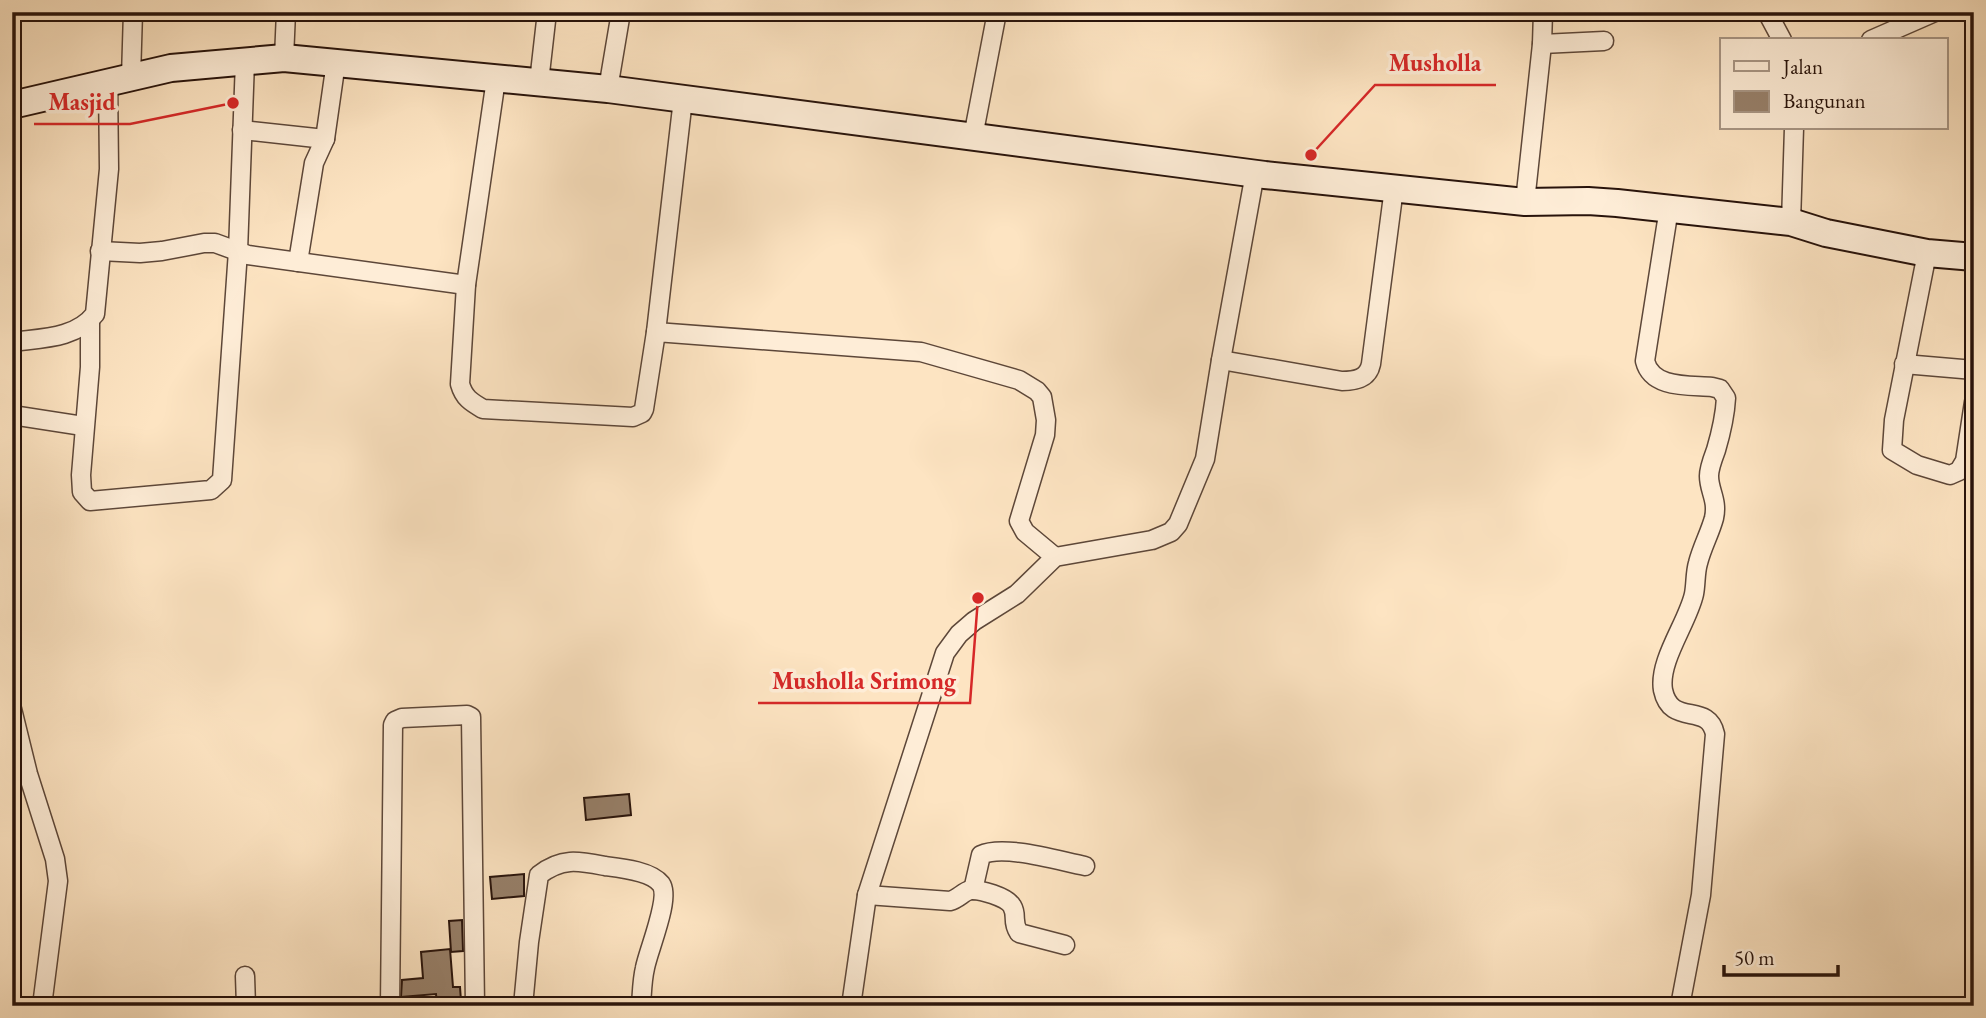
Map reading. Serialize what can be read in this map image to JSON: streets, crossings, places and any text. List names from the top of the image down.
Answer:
{
  "places": ["Masjid", "Musholla", "Musholla Srimong"],
  "legend": ["Jalan", "Bangunan"],
  "scale_bar": "50 m"
}
